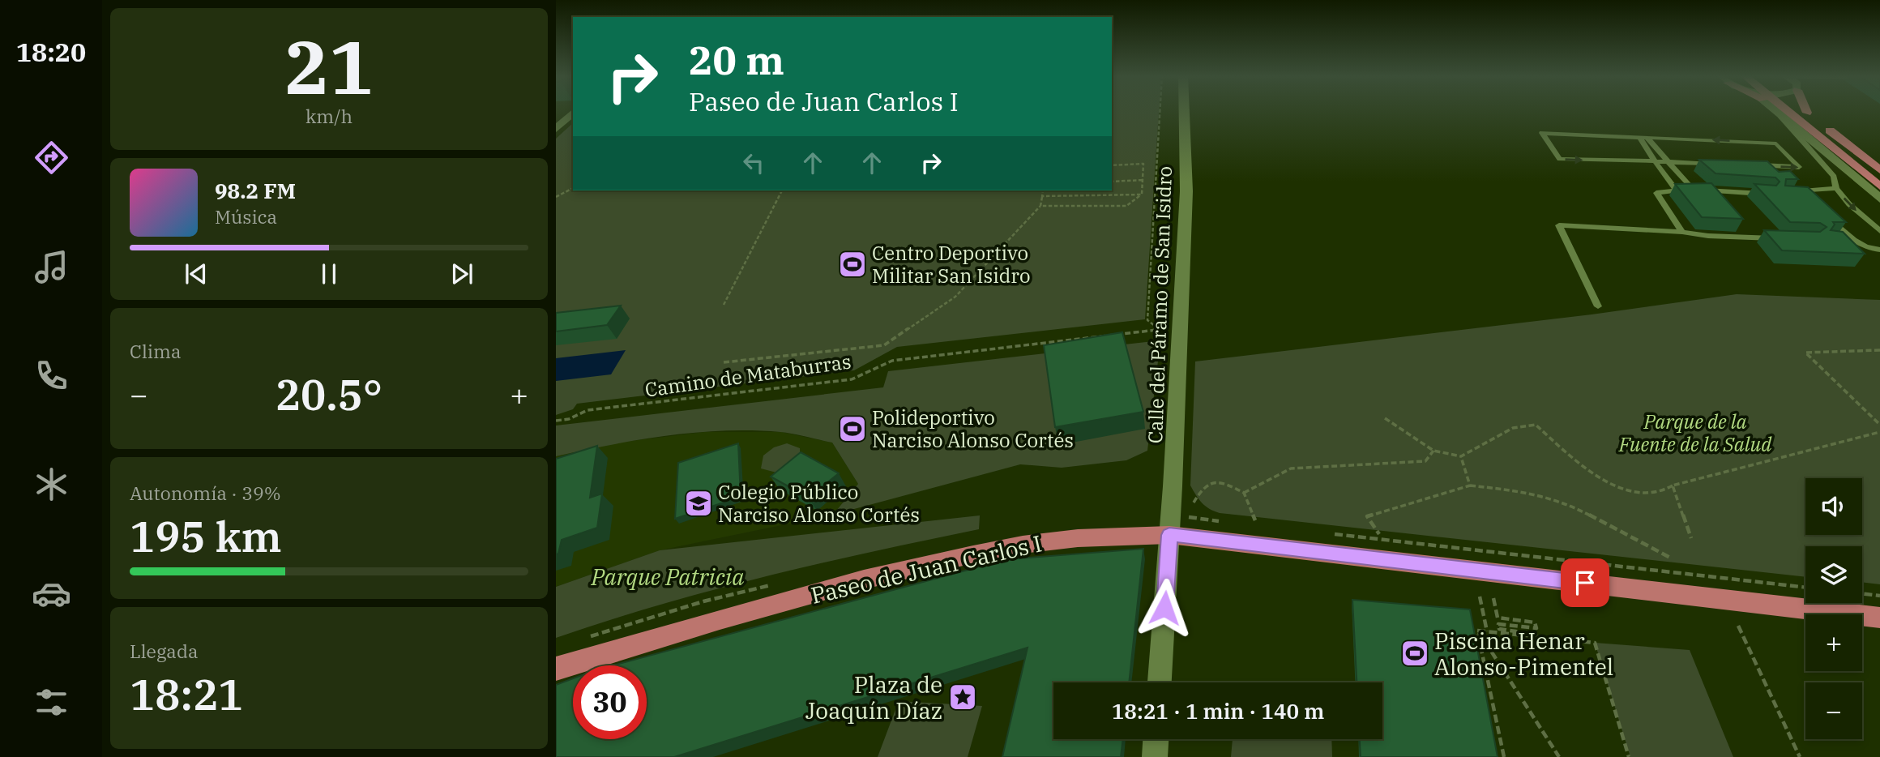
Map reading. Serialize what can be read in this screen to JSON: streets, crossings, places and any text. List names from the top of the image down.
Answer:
{
  "streets": {
    "main road": ["Paseo de Juan Carlos I"],
    "street": ["Calle del Páramo de San Isidro"],
    "path": ["Camino de Mataburras"]
  },
  "crossings": [
    ["Calle del Páramo de San Isidro", "Camino de Mataburras"],
    ["Calle del Páramo de San Isidro", "Paseo de Juan Carlos I"]
  ],
  "parks": ["Parque de la Fuente de la Salud", "Parque Patricia"],
  "places": {
    "sports": ["Centro Deportivo Militar San Isidro", "Polideportivo Narciso Alonso Cortés", "Piscina Henar Alonso-Pimentel"],
    "school or university": ["Colegio Público Narciso Alonso Cortés"],
    "place": ["Plaza de Joaquín Díaz"]
  },
  "page": {
    "tabs": "18:20",
    "tile": [
      ["21", "km/h"],
      "Clima",
      ["Autonomía · 39%", "195 km"],
      ["Llegada", "18:21"]
    ],
    "turn": ["20 m", "Paseo de Juan Carlos I"],
    "song": ["98.2 FM", "Música"],
    "heat": ["−", "20.5°", "+"],
    "map_buttons": ["+", "−"],
    "limit": "30",
    "trip": "18:21 · 1 min · 140 m"
  }
}
